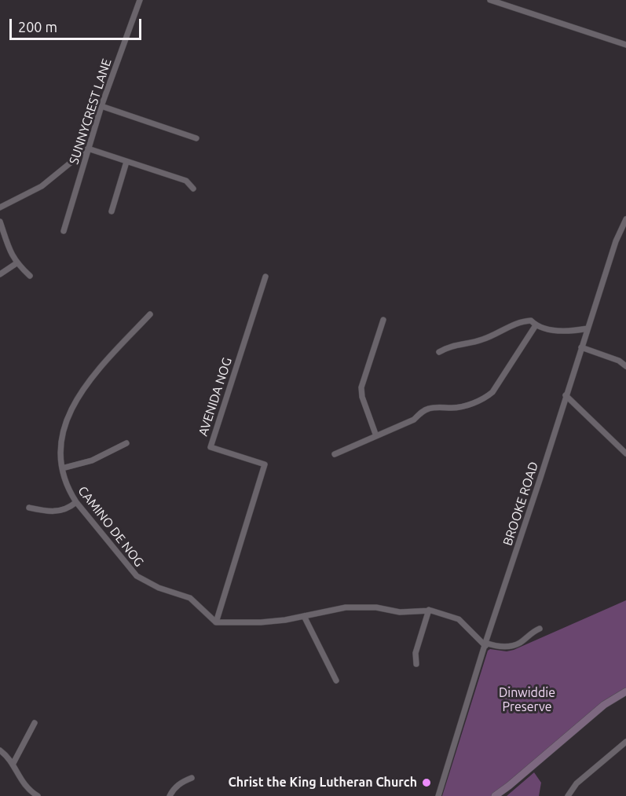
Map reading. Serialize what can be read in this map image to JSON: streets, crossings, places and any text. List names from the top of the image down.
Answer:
{
  "streets": {
    "street": [
      "SUNNYCREST LANE",
      "AVENIDA NOG",
      "BROOKE ROAD",
      "CAMINO DE NOG"
    ]
  },
  "crossings": [
    ["AVENIDA NOG", "CAMINO DE NOG"]
  ],
  "parks": ["Dinwiddie Preserve"],
  "places": ["Christ the King Lutheran Church"],
  "scale_bar": "200 m"
}
